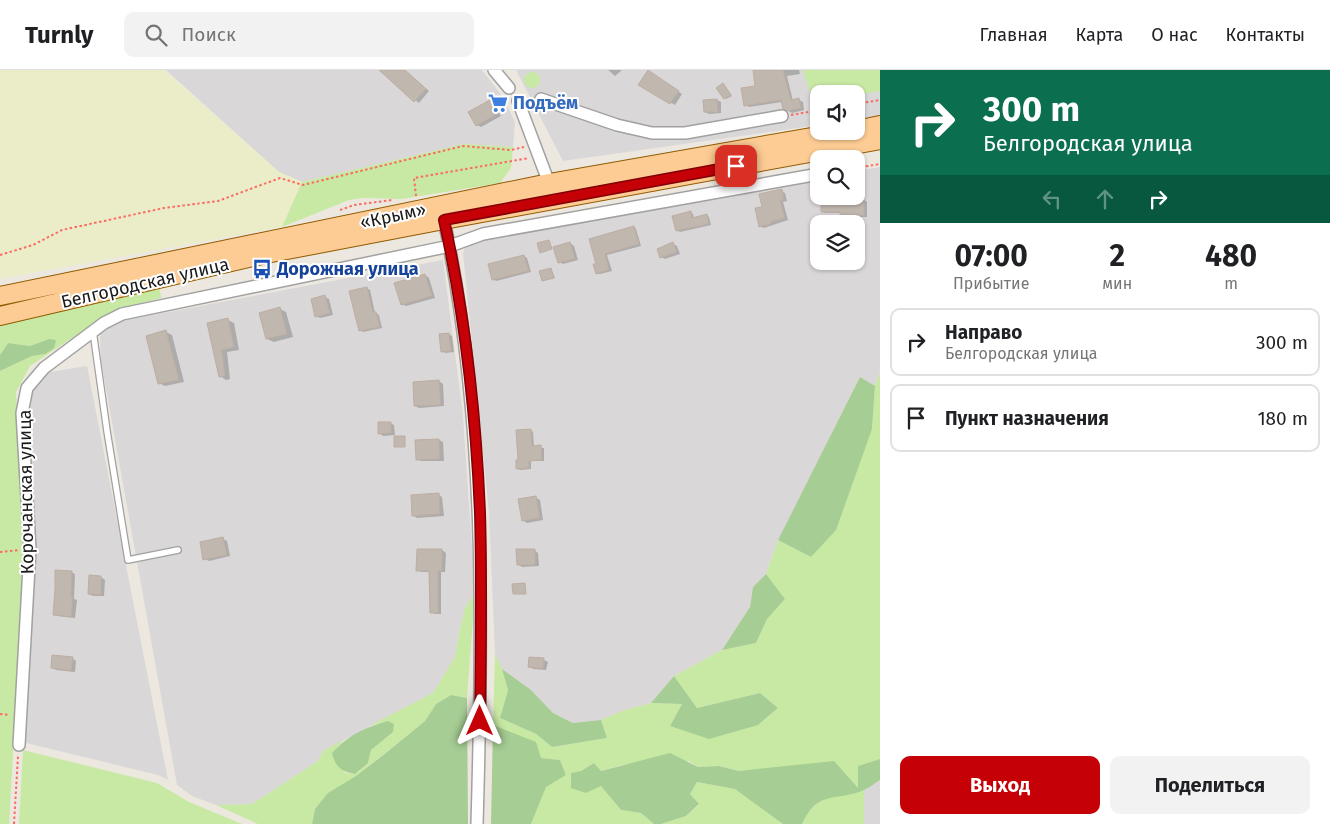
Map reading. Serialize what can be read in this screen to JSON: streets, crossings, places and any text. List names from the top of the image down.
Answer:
{
  "streets": {
    "main road": ["«Крым»", "Белгородская улица"],
    "street": ["Корочанская улица"]
  },
  "places": {
    "supermarket": ["Подъём"],
    "bus stop": ["Дорожная улица"]
  },
  "page": {
    "header": "Turnly",
    "search": "Поиск",
    "nav": [
      "Главная",
      "Карта",
      "О нас",
      "Контакты"
    ],
    "turn": ["300 m", "Белгородская улица"],
    "eta": [
      "07:00",
      "Прибытие",
      "2",
      "мин",
      "480",
      "m"
    ],
    "list": [
      {
        "name": "Направо",
        "note": "Белгородская улица",
        "value": "300 m"
      },
      {
        "name": "Пункт назначения",
        "value": "180 m"
      }
    ],
    "buttons": ["Выход", "Поделиться"]
  }
}
